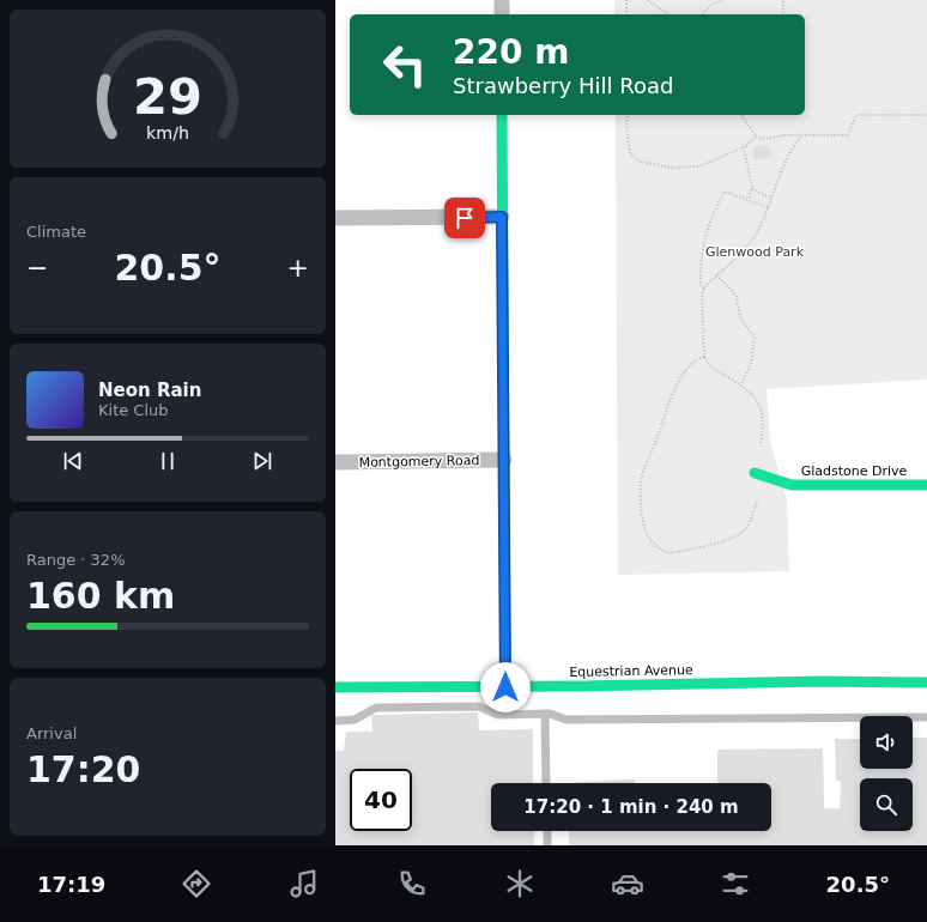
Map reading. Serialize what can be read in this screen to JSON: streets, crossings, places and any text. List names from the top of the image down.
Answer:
{
  "streets": {
    "street": ["Montgomery Road", "Gladstone Drive", "Equestrian Avenue"]
  },
  "parks": ["Glenwood Park"],
  "page": {
    "turn": ["220 m", "Strawberry Hill Road"],
    "tile": [
      "Climate",
      ["Range · 32%", "160 km"],
      ["Arrival", "17:20"]
    ],
    "heat": ["−", "20.5°", "+"],
    "song": ["Neon Rain", "Kite Club"],
    "limit": "40",
    "trip": "17:20 · 1 min · 240 m",
    "tabs": ["17:19", "20.5°"],
    "gauge": ["29", "km/h"]
  }
}
